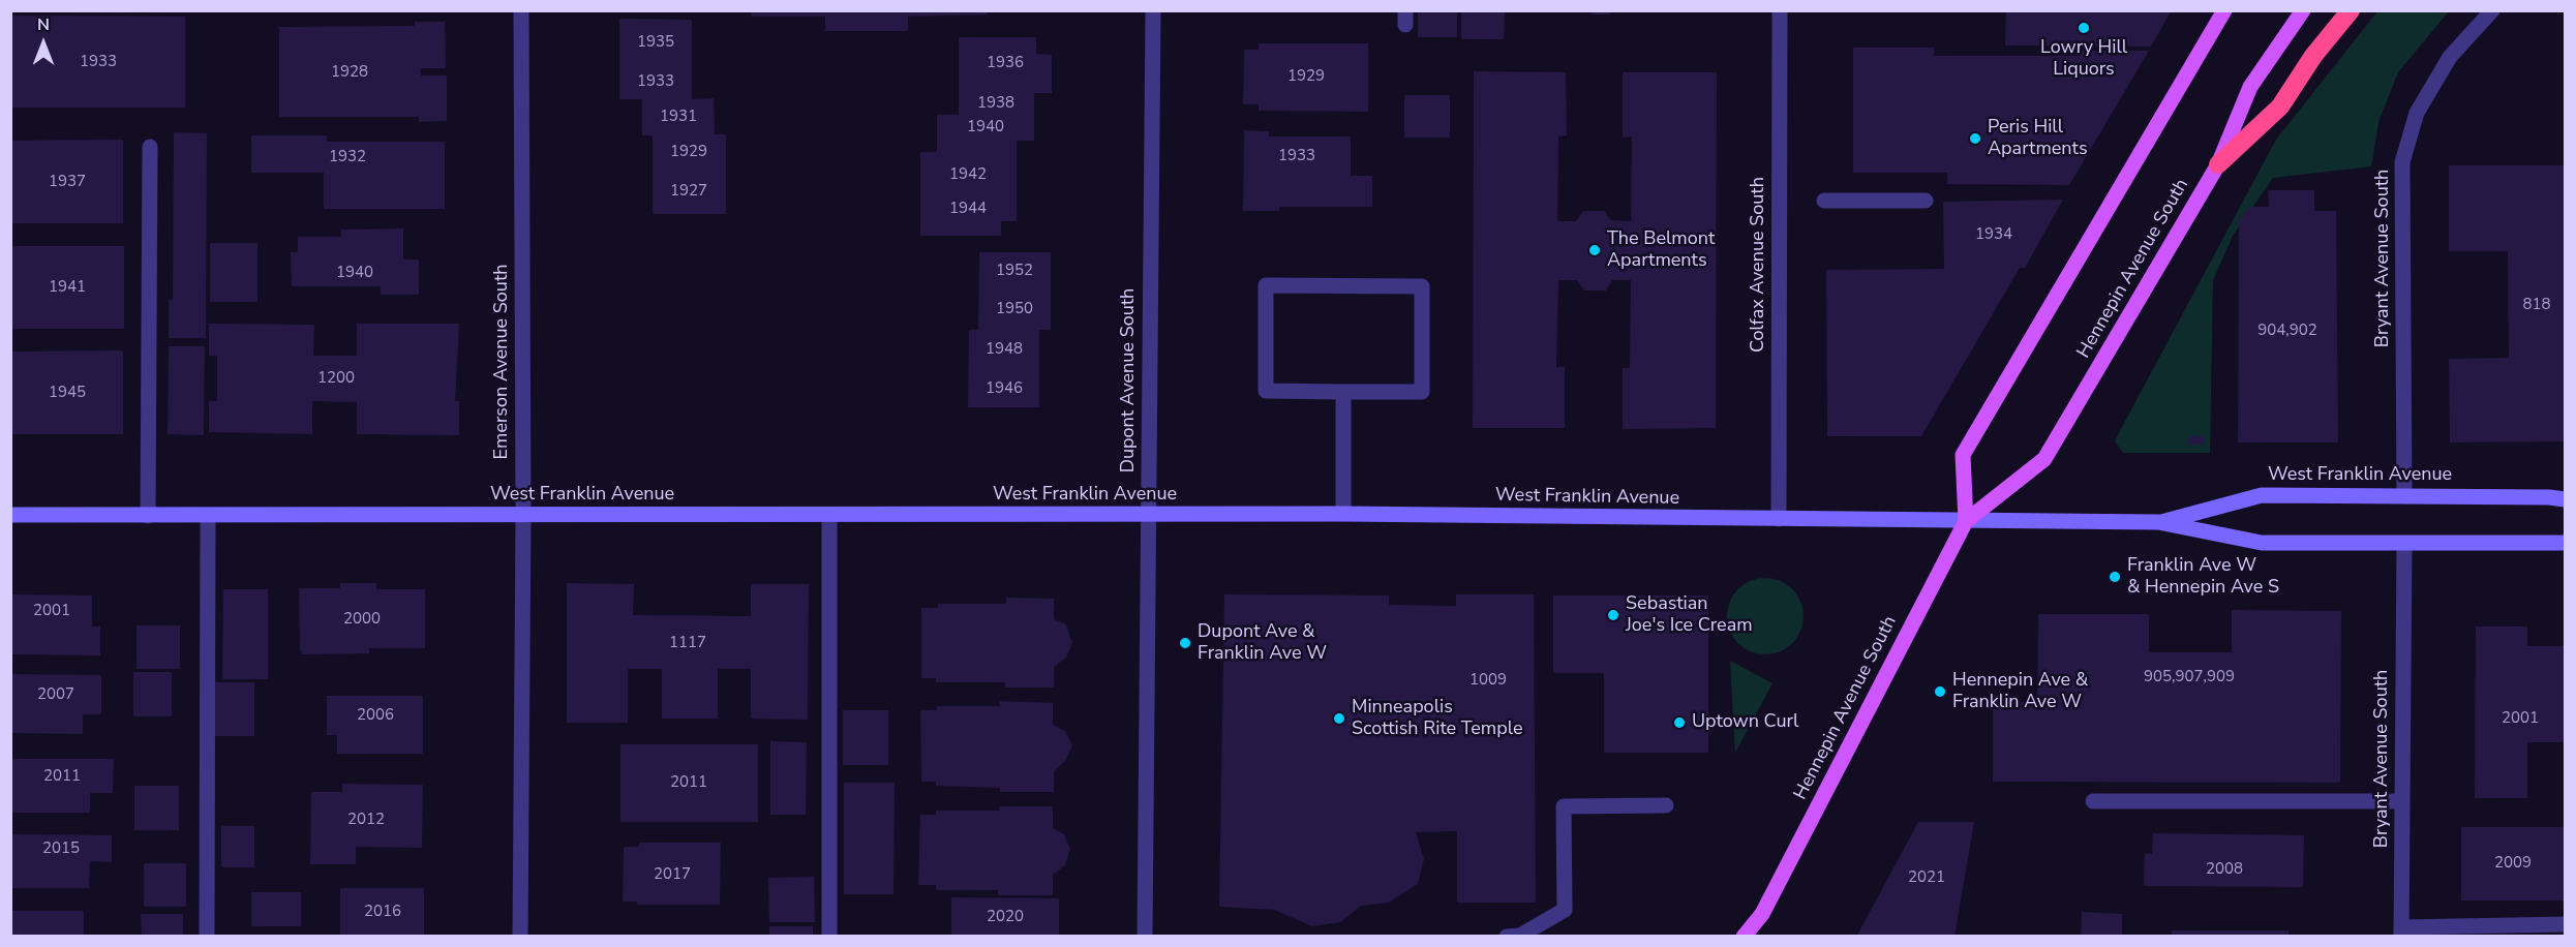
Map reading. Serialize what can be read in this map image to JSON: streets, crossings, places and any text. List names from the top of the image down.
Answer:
{
  "streets": {
    "main road": ["Hennepin Avenue South"],
    "street": [
      "Bryant Avenue South",
      "Colfax Avenue South",
      "Emerson Avenue South",
      "Dupont Avenue South",
      "West Franklin Avenue"
    ]
  },
  "crossings": [
    ["Bryant Avenue South", "West Franklin Avenue"],
    ["Colfax Avenue South", "West Franklin Avenue"],
    ["Hennepin Avenue South", "West Franklin Avenue"],
    ["Emerson Avenue South", "West Franklin Avenue"],
    ["Dupont Avenue South", "West Franklin Avenue"]
  ],
  "places": [
    "Lowry Hill Liquors",
    "Peris Hill Apartments",
    "The Belmont Apartments",
    "Franklin Ave W & Hennepin Ave S",
    "Sebastian Joe's Ice Cream",
    "Dupont Ave & Franklin Ave W",
    "Hennepin Ave & Franklin Ave W",
    "Minneapolis Scottish Rite Temple",
    "Uptown Curl"
  ],
  "house_numbers": [
    "1935",
    "1933",
    "1936",
    "1928",
    "1929",
    "1933",
    "1938",
    "1931",
    "1940",
    "1929",
    "1933",
    "1932",
    "1942",
    "1937",
    "1927",
    "1944",
    "1934",
    "1952",
    "1940",
    "1941",
    "818",
    "1950",
    "904,902",
    "1948",
    "1200",
    "1946",
    "1945",
    "2001",
    "2000",
    "1117",
    "905,907,909",
    "1009",
    "2007",
    "2006",
    "2001",
    "2011",
    "2011",
    "2012",
    "2015",
    "2009",
    "2008",
    "2017",
    "2021",
    "2016",
    "2020"
  ],
  "north": "top"
}
